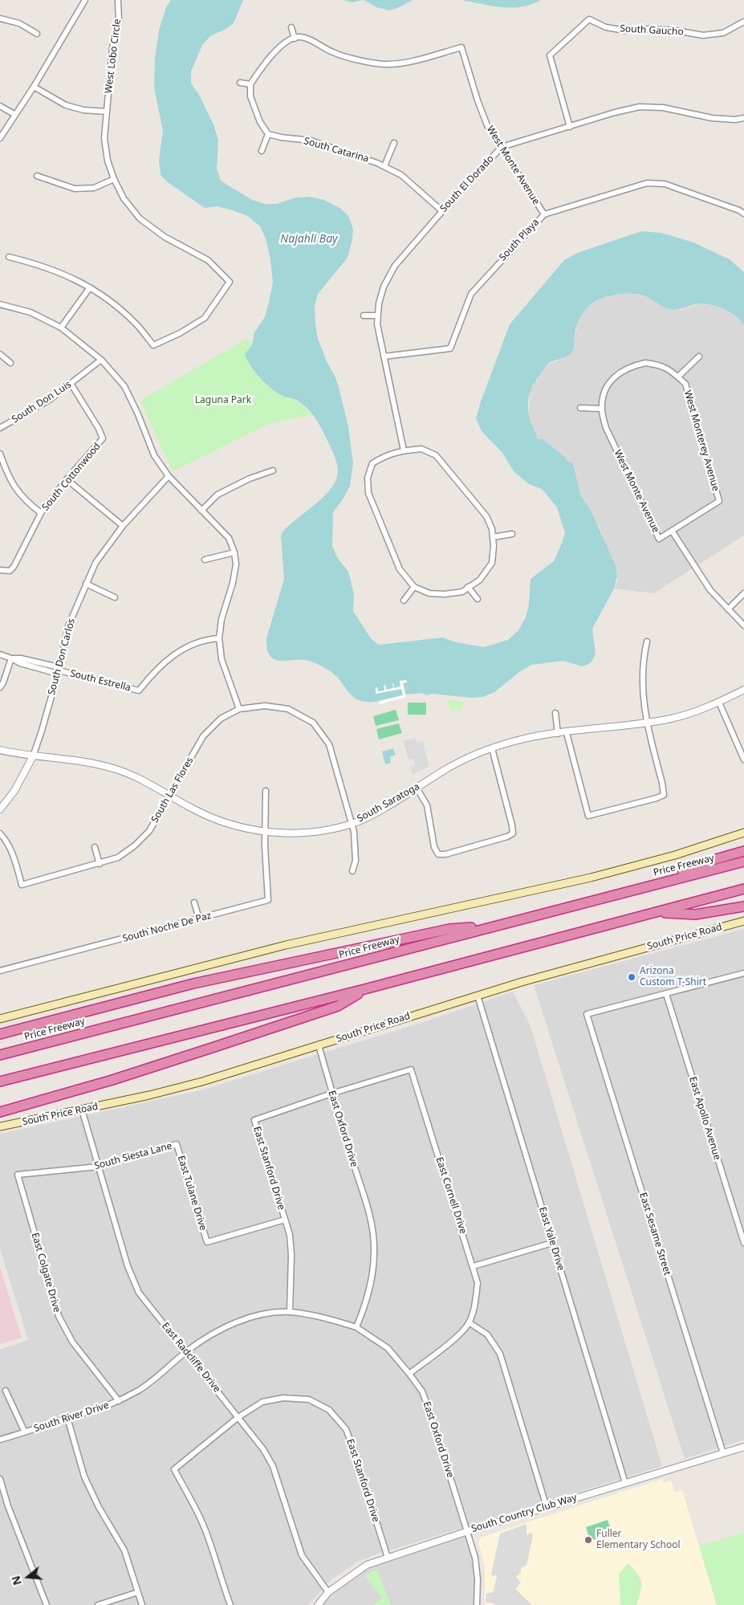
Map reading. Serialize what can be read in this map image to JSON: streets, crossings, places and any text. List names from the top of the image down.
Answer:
{
  "streets": {
    "highway": ["Price Freeway"],
    "main road": ["South Price Road"],
    "street": [
      "South Gaucho",
      "West Lobo Circle",
      "South Catarina",
      "West Monte Avenue",
      "South El Dorado",
      "South Playa",
      "South Don Luis",
      "West Monterey Avenue",
      "South Cottonwood",
      "South Don Carlos",
      "South Estrella",
      "South Las Flores",
      "South Saratoga",
      "South Noche De Paz",
      "East Apollo Avenue",
      "East Oxford Drive",
      "South Siesta Lane",
      "East Stanford Drive",
      "East Tulane Drive",
      "East Cornell Drive",
      "East Sesame Street",
      "East Yale Drive",
      "East Colgate Drive",
      "East Radcliffe Drive",
      "South River Drive",
      "South Country Club Way"
    ]
  },
  "crossings": [
    ["South Gaucho", "South El Dorado"],
    ["South Catarina", "South El Dorado"],
    ["West Monte Avenue", "South El Dorado"],
    ["West Monte Avenue", "South Playa"],
    ["West Monte Avenue", "West Monterey Avenue"],
    ["South El Dorado", "South Playa"],
    ["South Don Luis", "South Cottonwood"],
    ["South Don Carlos", "South Estrella"],
    ["South Don Carlos", "South Saratoga"],
    ["South Las Flores", "South Saratoga"],
    ["South Saratoga", "South Noche De Paz"],
    ["South Price Road", "East Oxford Drive"],
    ["South Price Road", "East Yale Drive"],
    ["South Price Road", "East Radcliffe Drive"],
    ["East Apollo Avenue", "East Sesame Street"],
    ["East Oxford Drive", "East Stanford Drive"],
    ["East Oxford Drive", "East Cornell Drive"],
    ["East Oxford Drive", "South River Drive"],
    ["East Oxford Drive", "South Country Club Way"],
    ["South Siesta Lane", "East Tulane Drive"],
    ["South Siesta Lane", "East Colgate Drive"],
    ["South Siesta Lane", "East Radcliffe Drive"],
    ["East Stanford Drive", "East Tulane Drive"],
    ["East Stanford Drive", "East Cornell Drive"],
    ["East Stanford Drive", "East Radcliffe Drive"],
    ["East Stanford Drive", "South River Drive"],
    ["East Stanford Drive", "South Country Club Way"],
    ["East Sesame Street", "South Country Club Way"],
    ["East Yale Drive", "South Country Club Way"],
    ["East Colgate Drive", "South River Drive"],
    ["East Radcliffe Drive", "South River Drive"],
    ["East Radcliffe Drive", "South Country Club Way"]
  ],
  "water": ["Najahli Bay"],
  "parks": ["Laguna Park"],
  "places": ["Arizona Custom T-Shirt", "Fuller Elementary School"],
  "north": "left"
}
